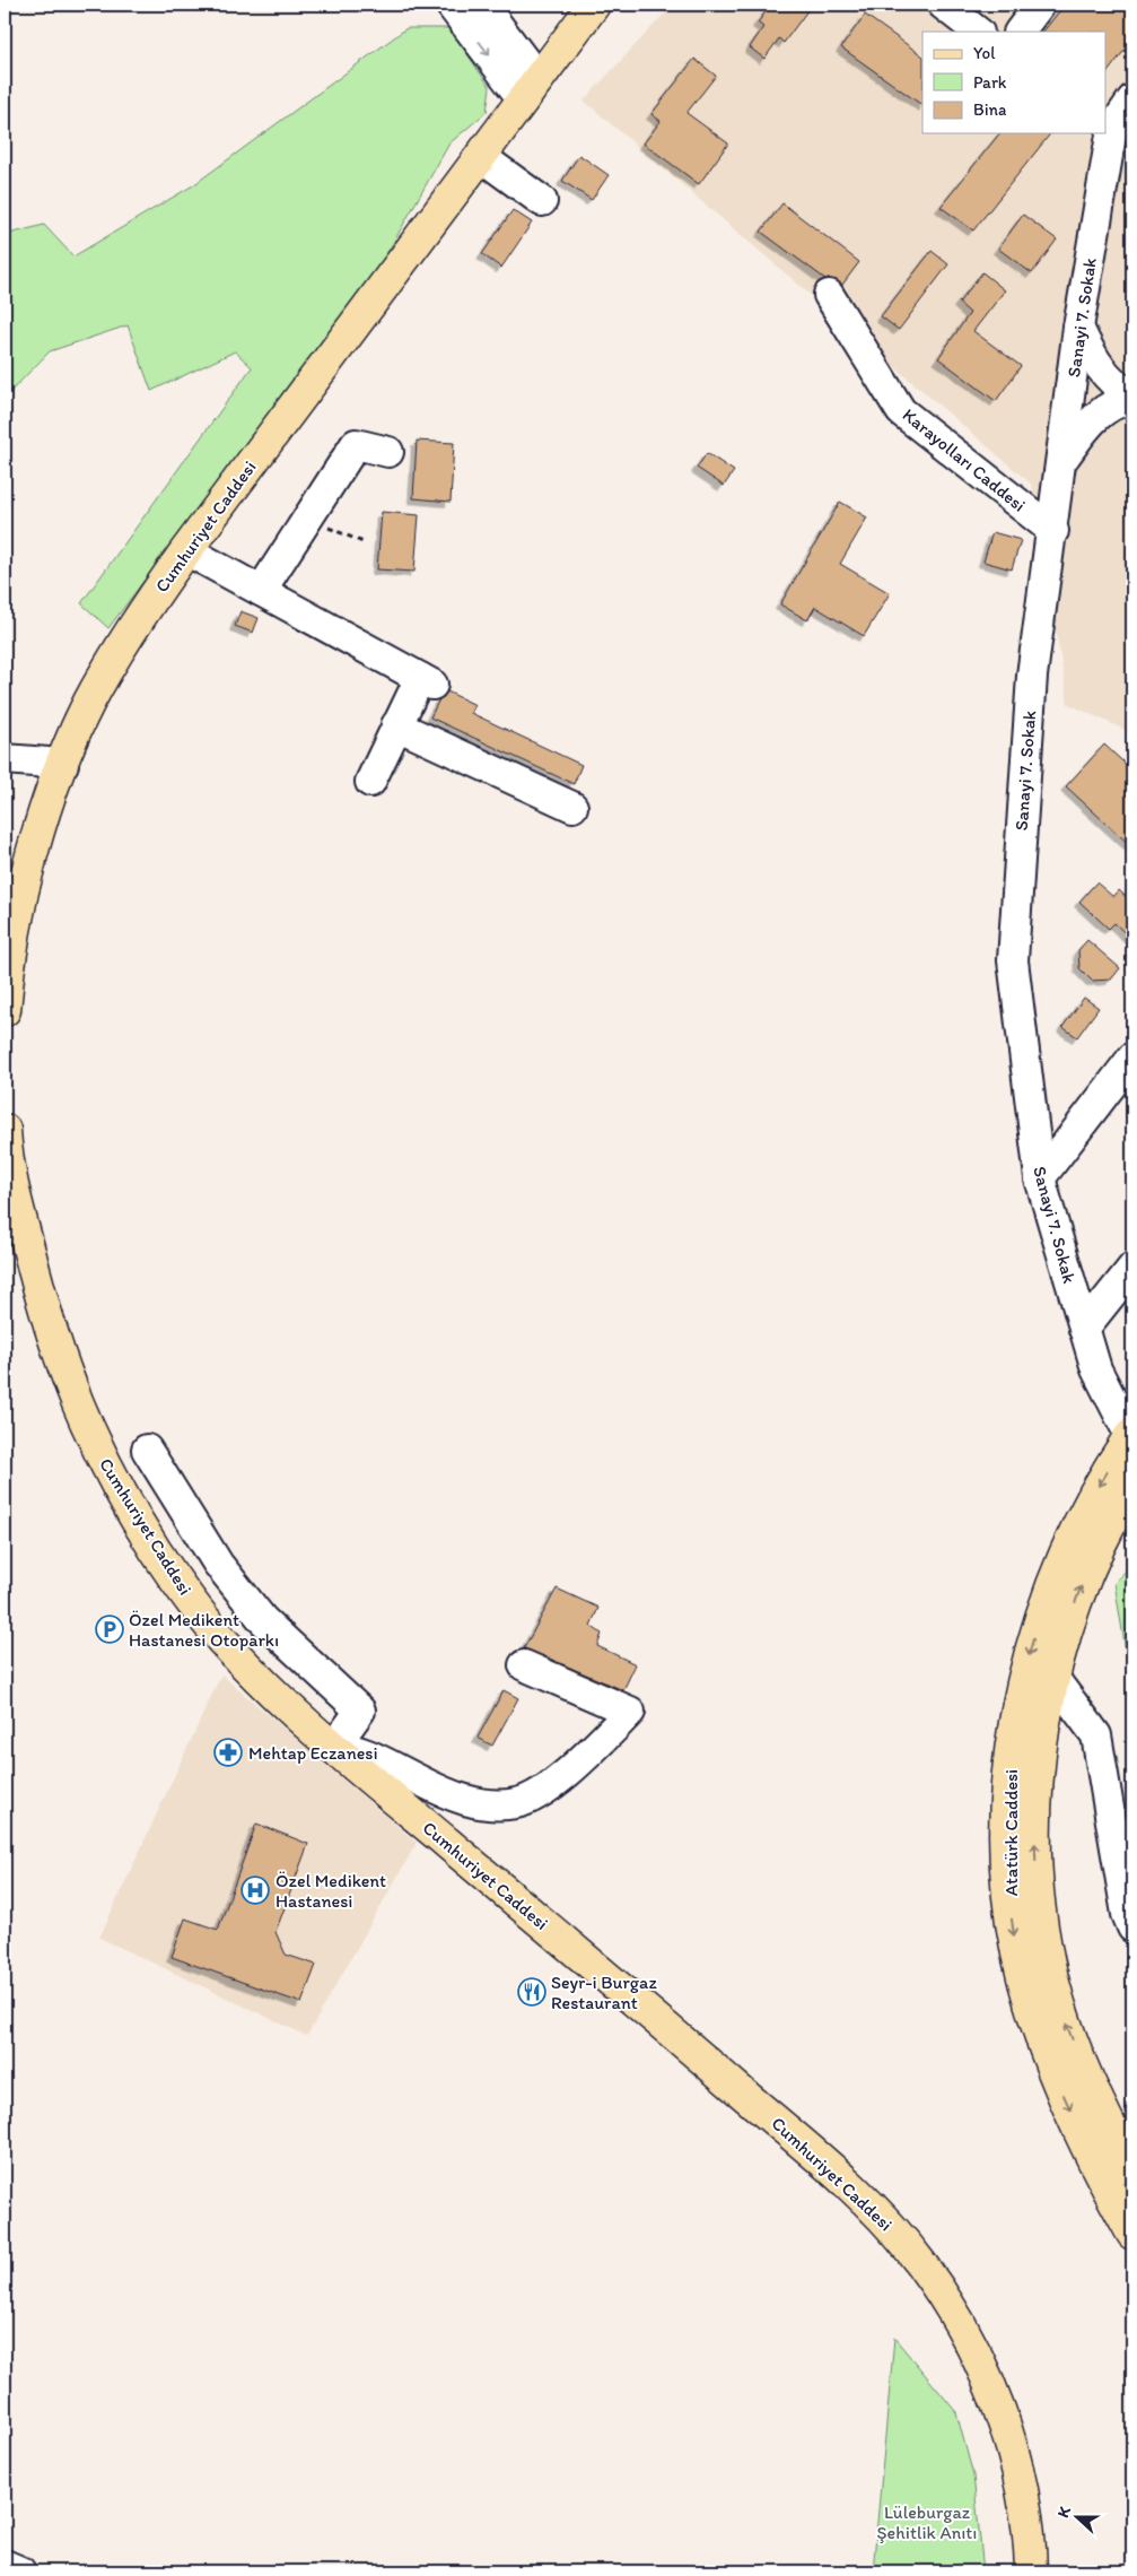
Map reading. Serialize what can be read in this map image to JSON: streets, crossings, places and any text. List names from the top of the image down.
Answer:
{
  "streets": {
    "main road": ["Cumhuriyet Caddesi", "Atatürk Caddesi"],
    "street": ["Sanayi 7. Sokak", "Karayolları Caddesi"]
  },
  "crossings": [
    ["Sanayi 7. Sokak", "Karayolları Caddesi"],
    ["Sanayi 7. Sokak", "Atatürk Caddesi"]
  ],
  "parks": ["Lüleburgaz Şehitlik Anıtı"],
  "places": {
    "parking": ["Özel Medikent Hastanesi Otoparkı"],
    "pharmacy": ["Mehtap Eczanesi"],
    "hospital": ["Özel Medikent Hastanesi"],
    "restaurant": ["Seyr-i Burgaz Restaurant"]
  },
  "legend": ["Yol", "Park", "Bina"],
  "north": "left"
}
